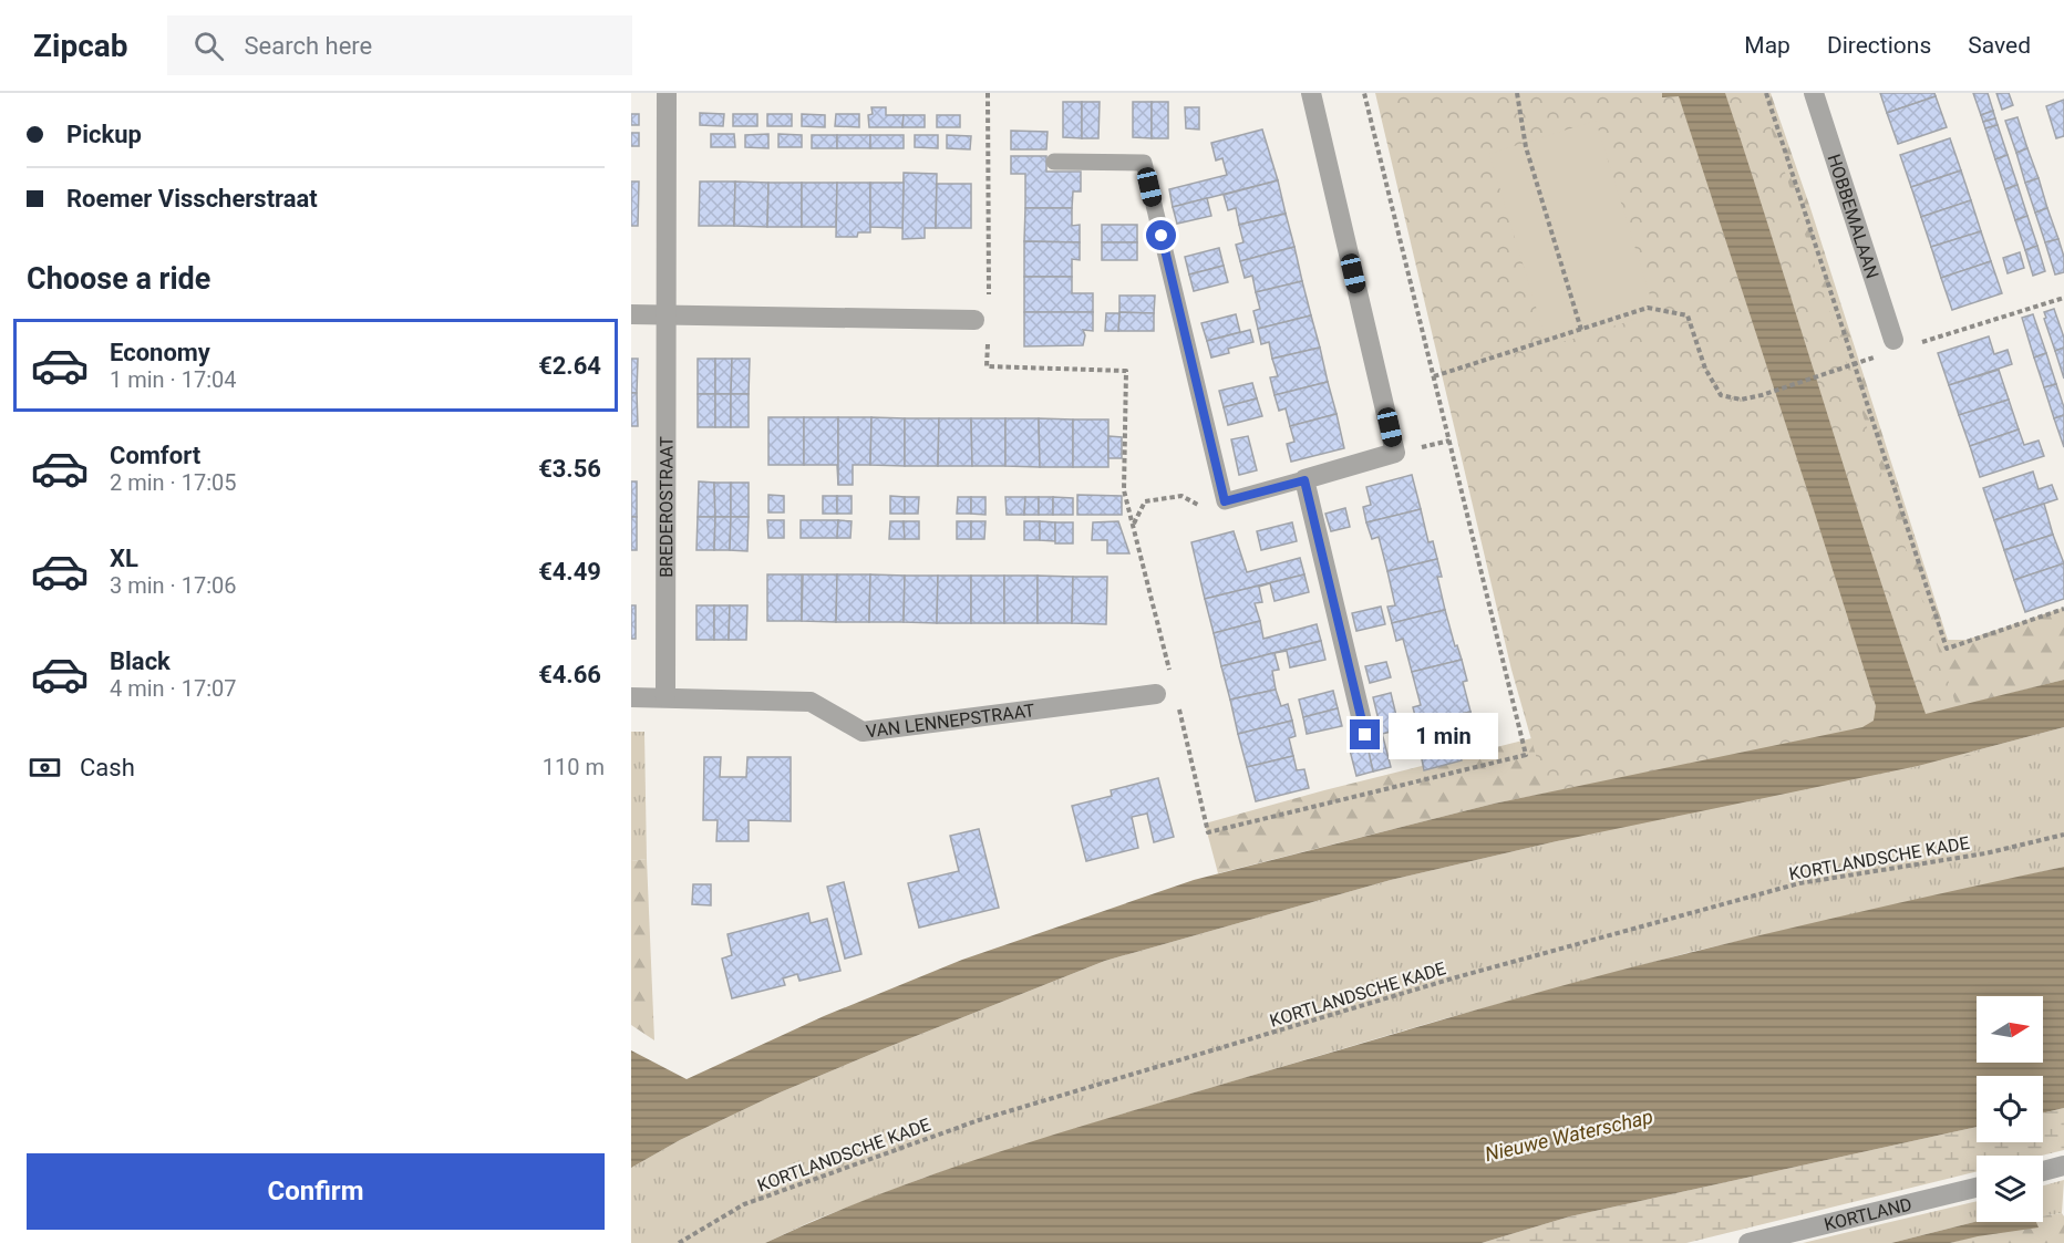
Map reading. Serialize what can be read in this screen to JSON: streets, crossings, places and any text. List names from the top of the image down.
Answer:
{
  "streets": {
    "street": [
      "HOBBEMALAAN",
      "BREDEROSTRAAT",
      "VAN LENNEPSTRAAT",
      "KORTLAND"
    ],
    "path": ["KORTLANDSCHE KADE"]
  },
  "crossings": [
    ["BREDEROSTRAAT", "VAN LENNEPSTRAAT"]
  ],
  "water": ["Nieuwe Waterschap"],
  "north": "right",
  "page": {
    "header": "Zipcab",
    "search": "Search here",
    "nav": ["Map", "Directions", "Saved"],
    "banner": ["Pickup", "Roemer Visscherstraat"],
    "heading": "Choose a ride",
    "list": [
      {
        "name": "Economy",
        "note": "1 min · 17:04",
        "value": "€2.64"
      },
      {
        "name": "Comfort",
        "note": "2 min · 17:05",
        "value": "€3.56"
      },
      {
        "name": "XL",
        "note": "3 min · 17:06",
        "value": "€4.49"
      },
      {
        "name": "Black",
        "note": "4 min · 17:07",
        "value": "€4.66"
      }
    ],
    "bubble": "1 min",
    "pay": ["Cash", "110 m"],
    "buttons": "Confirm"
  }
}
